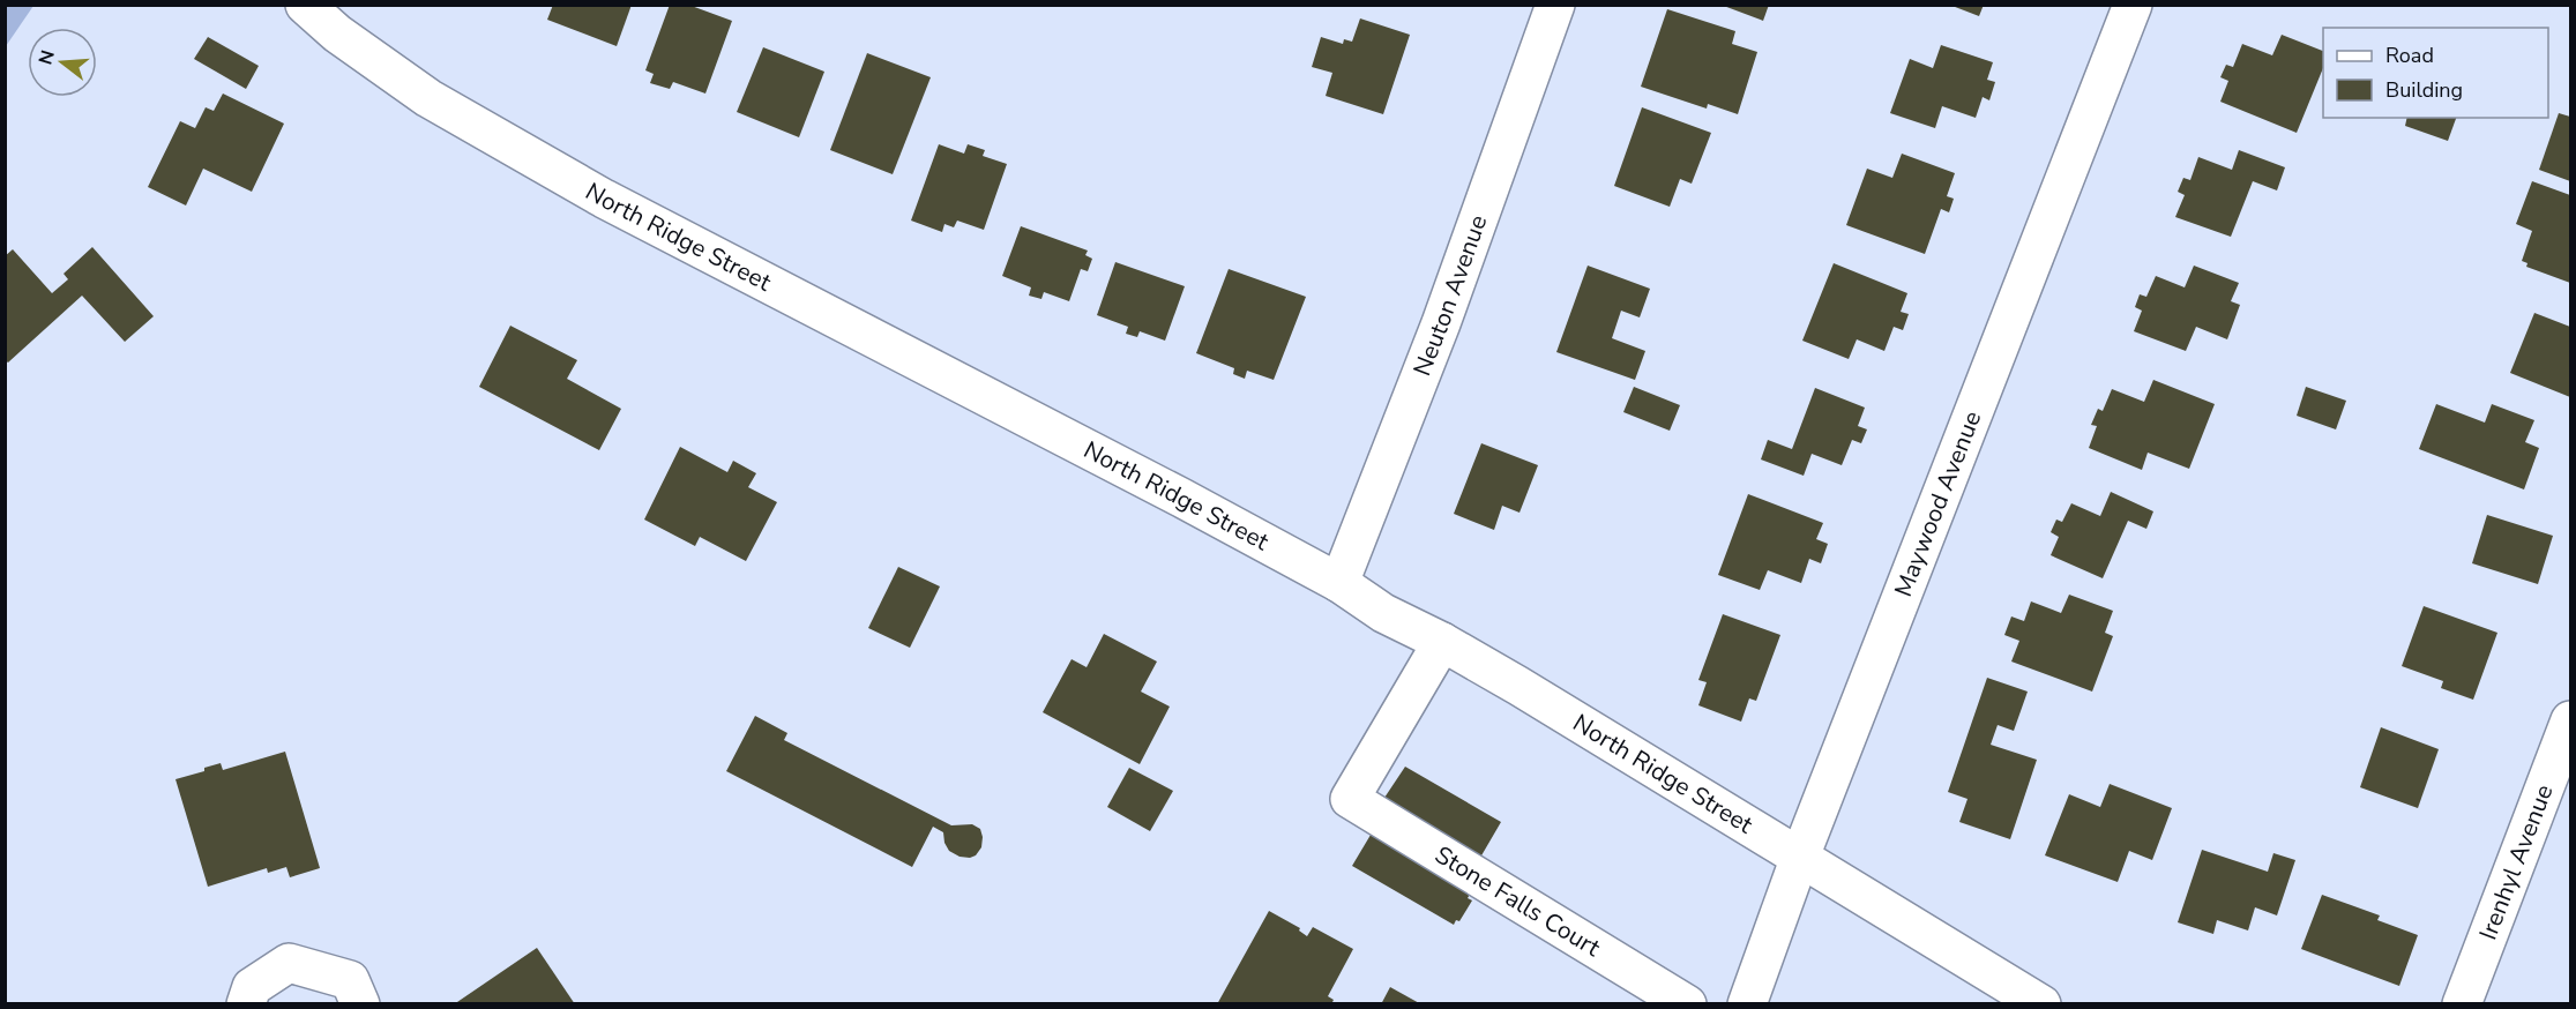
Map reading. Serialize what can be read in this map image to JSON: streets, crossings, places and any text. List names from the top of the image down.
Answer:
{
  "streets": {
    "street": [
      "North Ridge Street",
      "Neuton Avenue",
      "Maywood Avenue",
      "Irenhyl Avenue",
      "Stone Falls Court"
    ]
  },
  "crossings": [
    ["North Ridge Street", "Neuton Avenue"],
    ["North Ridge Street", "Maywood Avenue"],
    ["North Ridge Street", "Stone Falls Court"]
  ],
  "legend": ["Road", "Building"],
  "north": "left"
}
